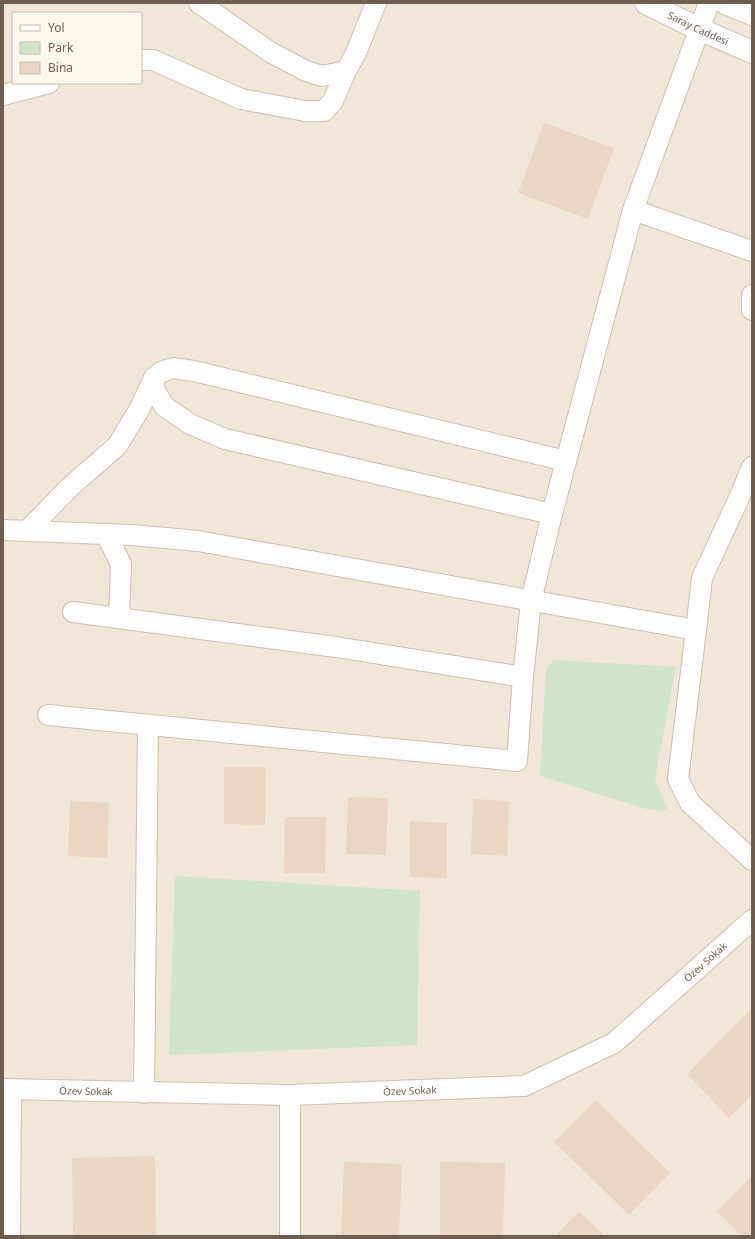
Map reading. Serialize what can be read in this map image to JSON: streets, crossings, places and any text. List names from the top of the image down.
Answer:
{
  "streets": {
    "street": ["Saray Caddesi", "Özev Sokak"]
  },
  "legend": ["Yol", "Park", "Bina"]
}
